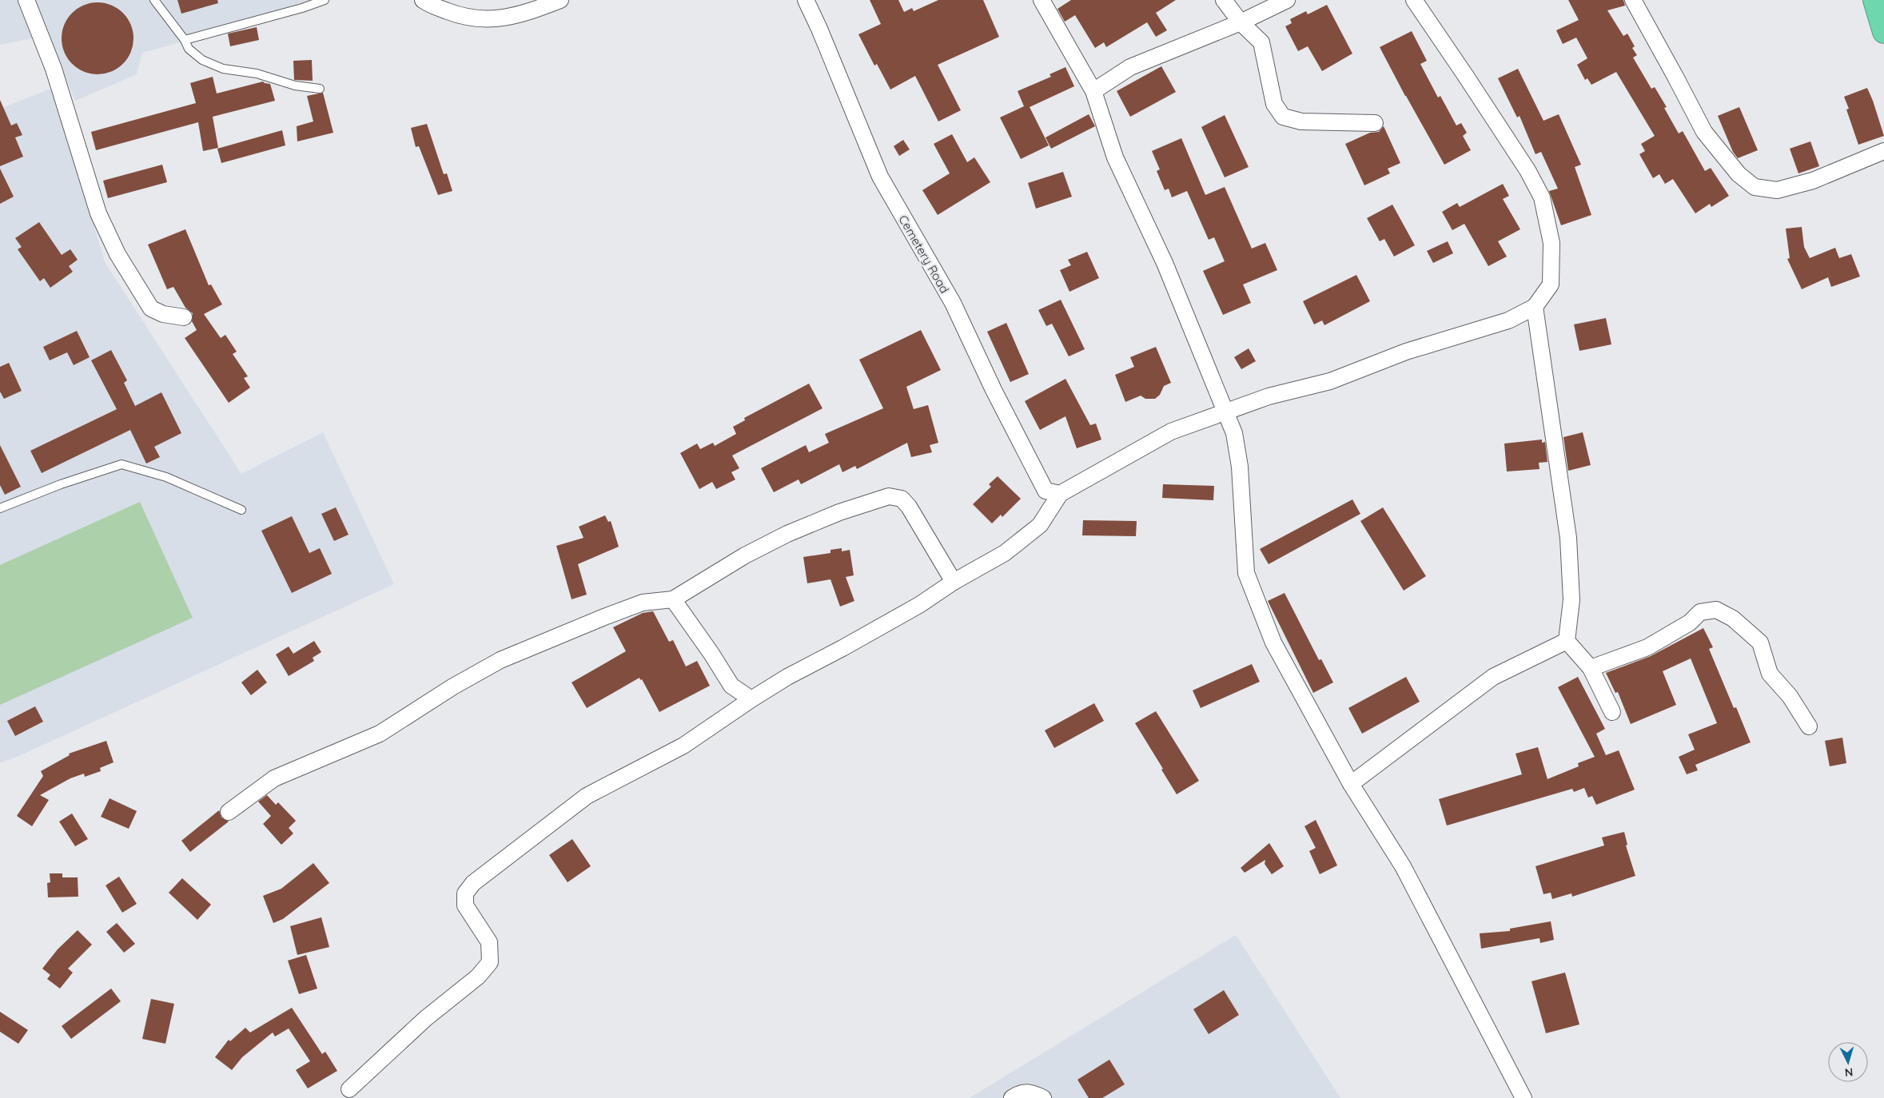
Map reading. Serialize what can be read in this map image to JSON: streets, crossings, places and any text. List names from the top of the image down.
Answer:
{
  "streets": {
    "street": ["Cemetery Road"]
  },
  "north": "bottom"
}
